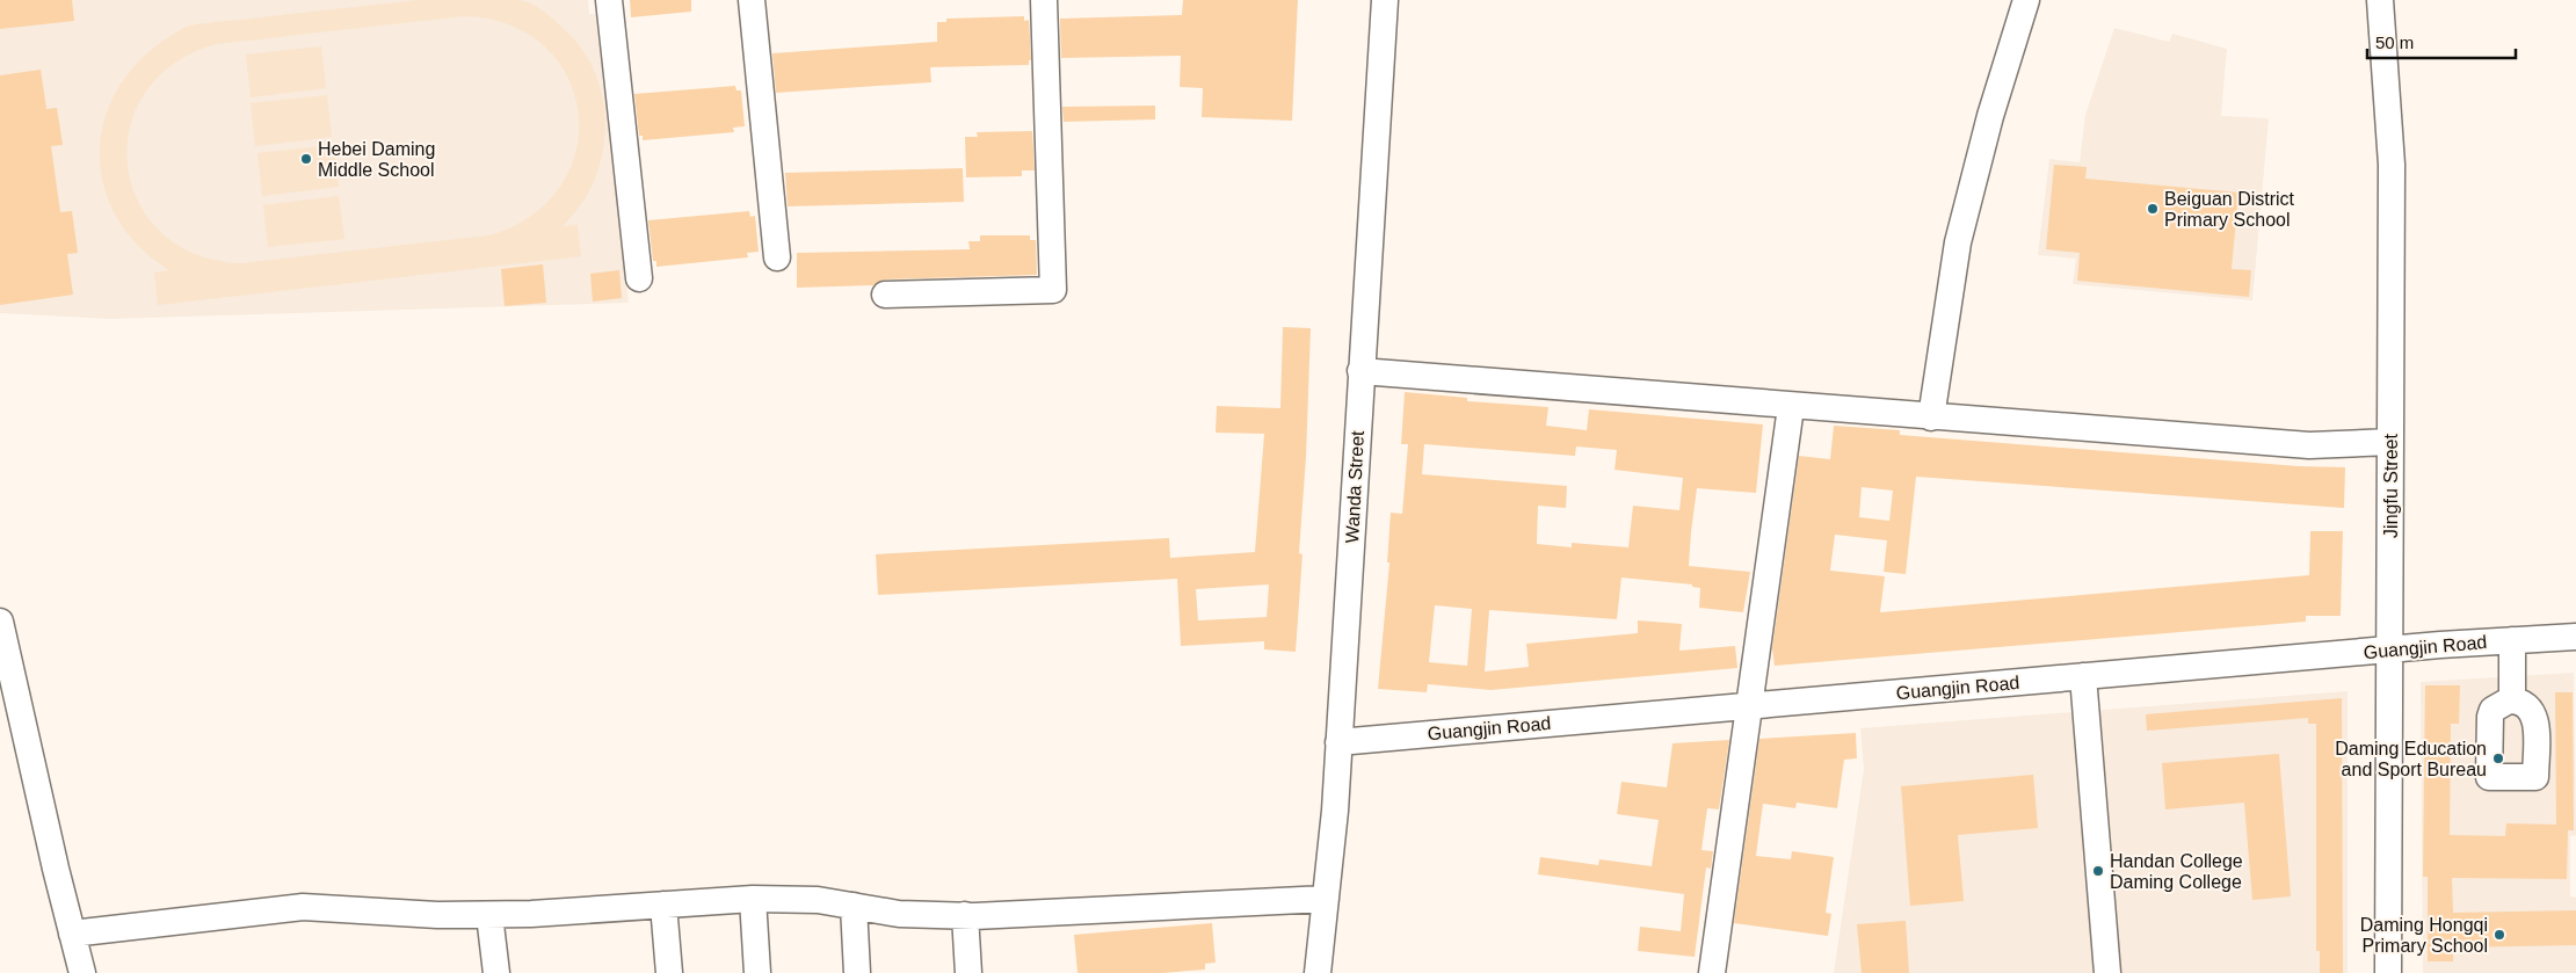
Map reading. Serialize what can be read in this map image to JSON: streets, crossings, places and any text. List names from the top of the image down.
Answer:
{
  "streets": {
    "street": ["Jingfu Street", "Wanda Street", "Guangjin Road"]
  },
  "crossings": [
    ["Jingfu Street", "Guangjin Road"],
    ["Wanda Street", "Guangjin Road"]
  ],
  "places": [
    "Hebei Daming Middle School",
    "Beiguan District Primary School",
    "Daming Education and Sport Bureau",
    "Handan College Daming College",
    "Daming Hongqi Primary School"
  ],
  "scale_bar": "50 m"
}
